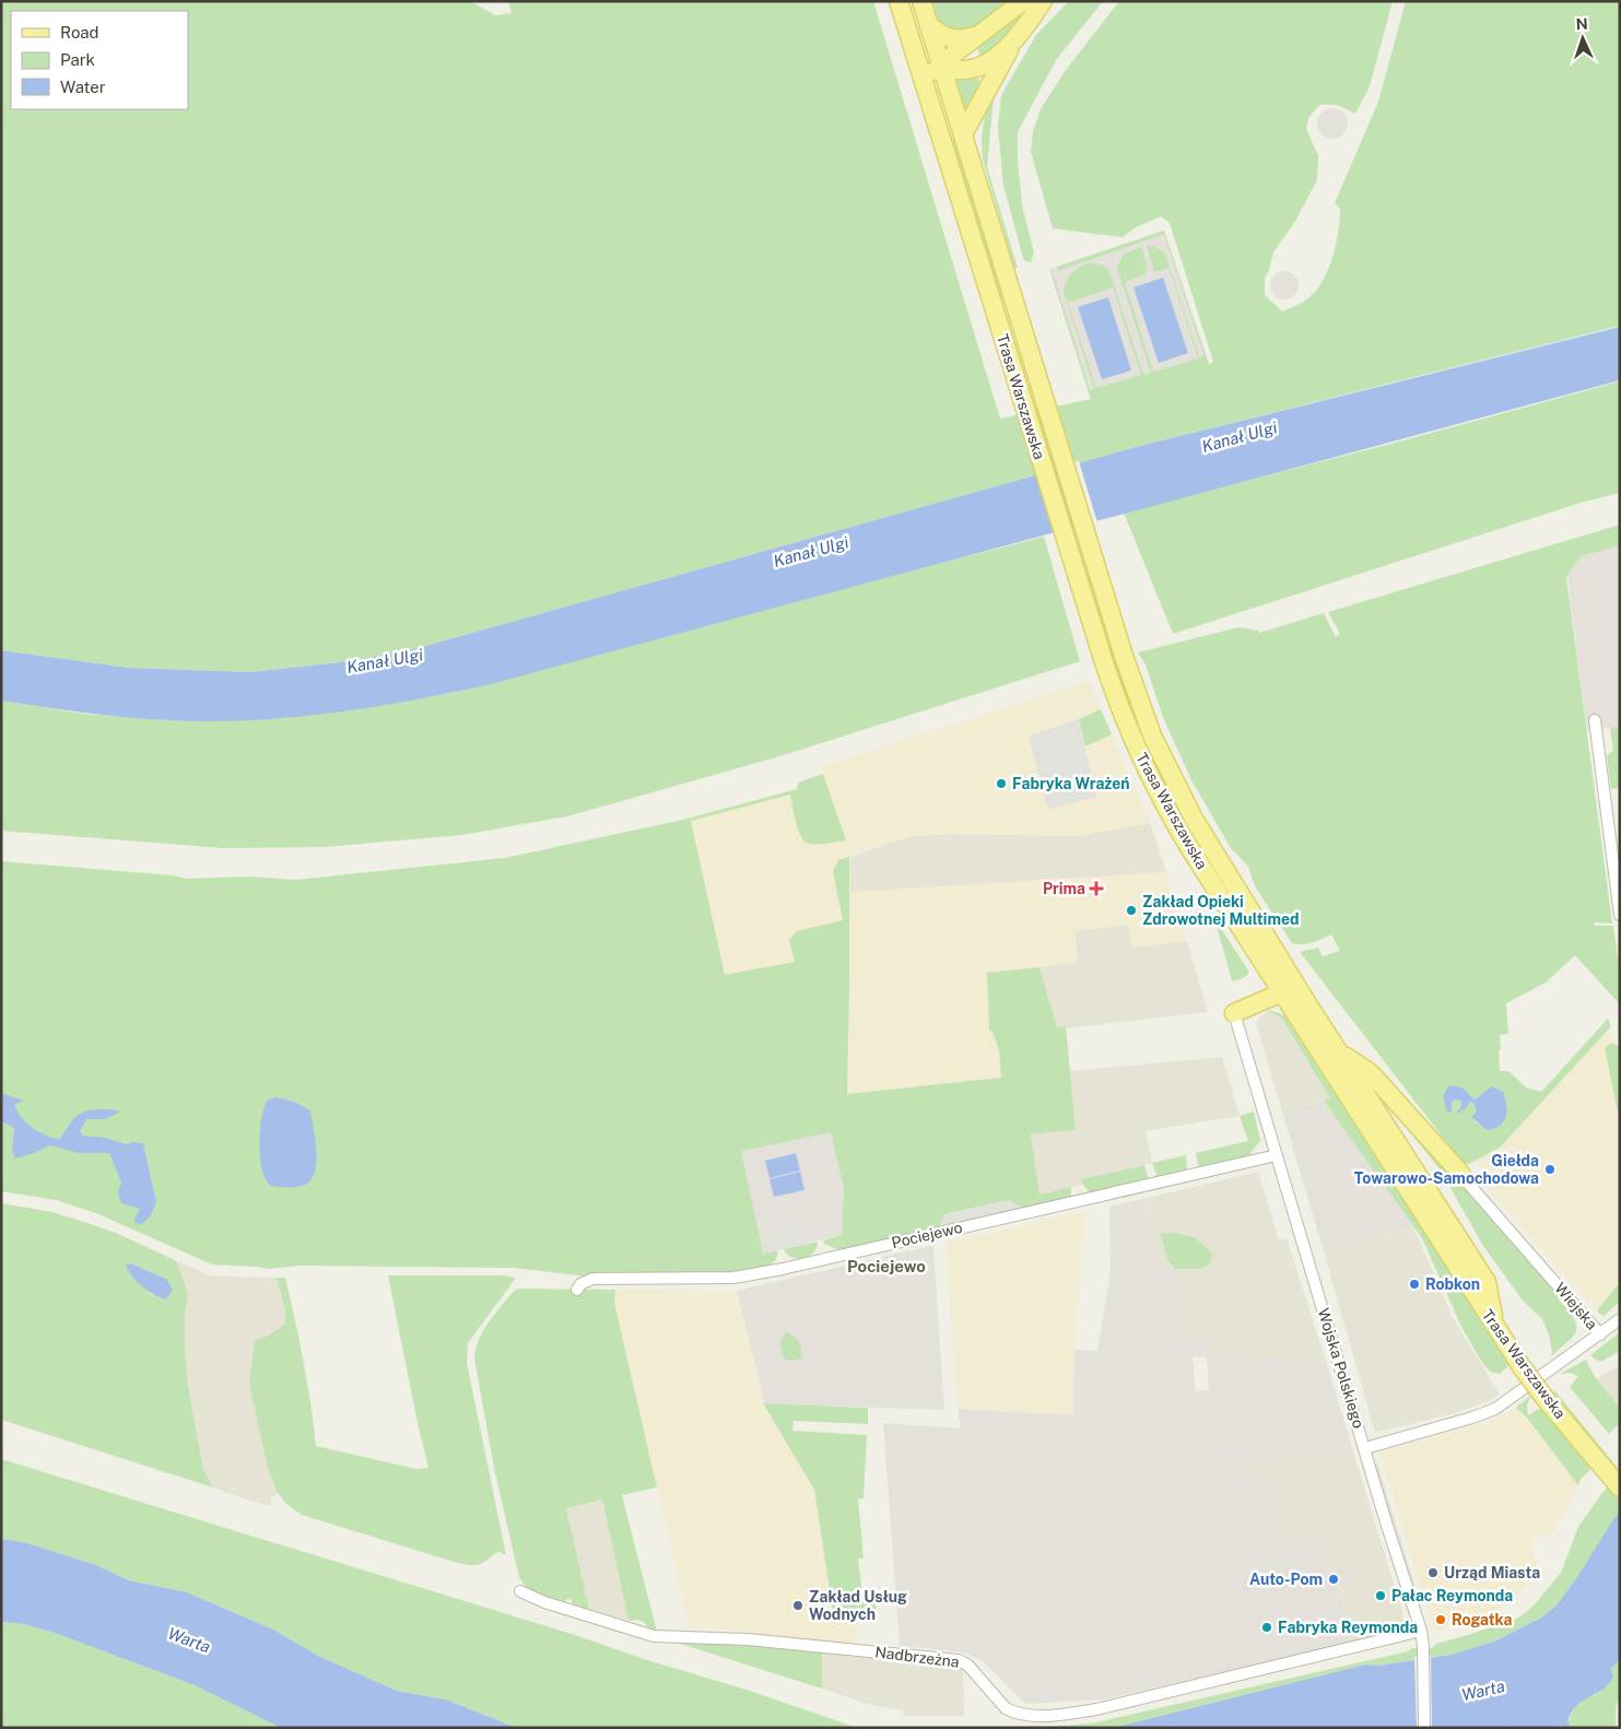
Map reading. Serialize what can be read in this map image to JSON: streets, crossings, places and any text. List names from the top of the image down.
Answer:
{
  "streets": {
    "main road": ["Trasa Warszawska"],
    "street": [
      "Pociejewo",
      "Wiejska",
      "Wojska Polskiego",
      "Nadbrzeżna"
    ]
  },
  "crossings": [
    ["Pociejewo", "Wojska Polskiego"],
    ["Wiejska", "Wojska Polskiego"],
    ["Wojska Polskiego", "Nadbrzeżna"]
  ],
  "districts": ["Pociejewo"],
  "water": ["Kanał Ulgi", "Warta"],
  "places": {
    "other": [
      "Fabryka Wrażeń",
      "Zakład Opieki Zdrowotnej Multimed",
      "Giełda Towarowo-Samochodowa",
      "Robkon",
      "Urząd Miasta",
      "Auto-Pom",
      "Pałac Reymonda",
      "Zakład Usług Wodnych",
      "Rogatka",
      "Fabryka Reymonda"
    ],
    "health": ["Prima"]
  },
  "legend": ["Road", "Park", "Water"],
  "north": "top"
}
